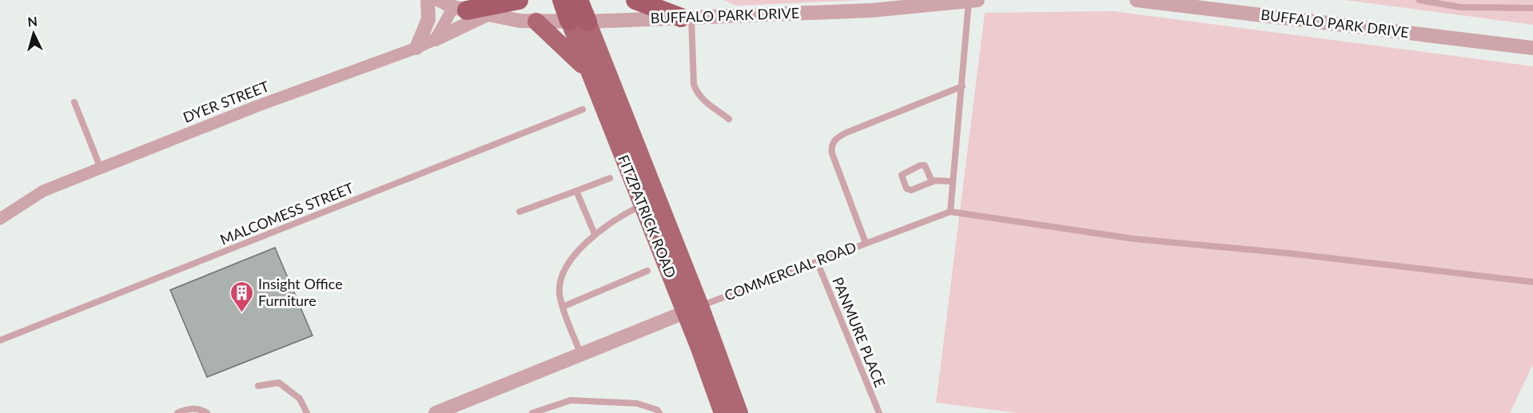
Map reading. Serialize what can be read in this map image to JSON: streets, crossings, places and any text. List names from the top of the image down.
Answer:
{
  "streets": {
    "main road": ["FITZPATRICK ROAD"],
    "street": ["BUFFALO PARK DRIVE", "DYER STREET", "COMMERCIAL ROAD"],
    "lane": ["MALCOMESS STREET", "PANMURE PLACE"]
  },
  "crossings": [
    ["BUFFALO PARK DRIVE", "FITZPATRICK ROAD"],
    ["FITZPATRICK ROAD", "COMMERCIAL ROAD"],
    ["COMMERCIAL ROAD", "PANMURE PLACE"]
  ],
  "places": {
    "building": ["Insight Office Furniture"]
  },
  "north": "top"
}
